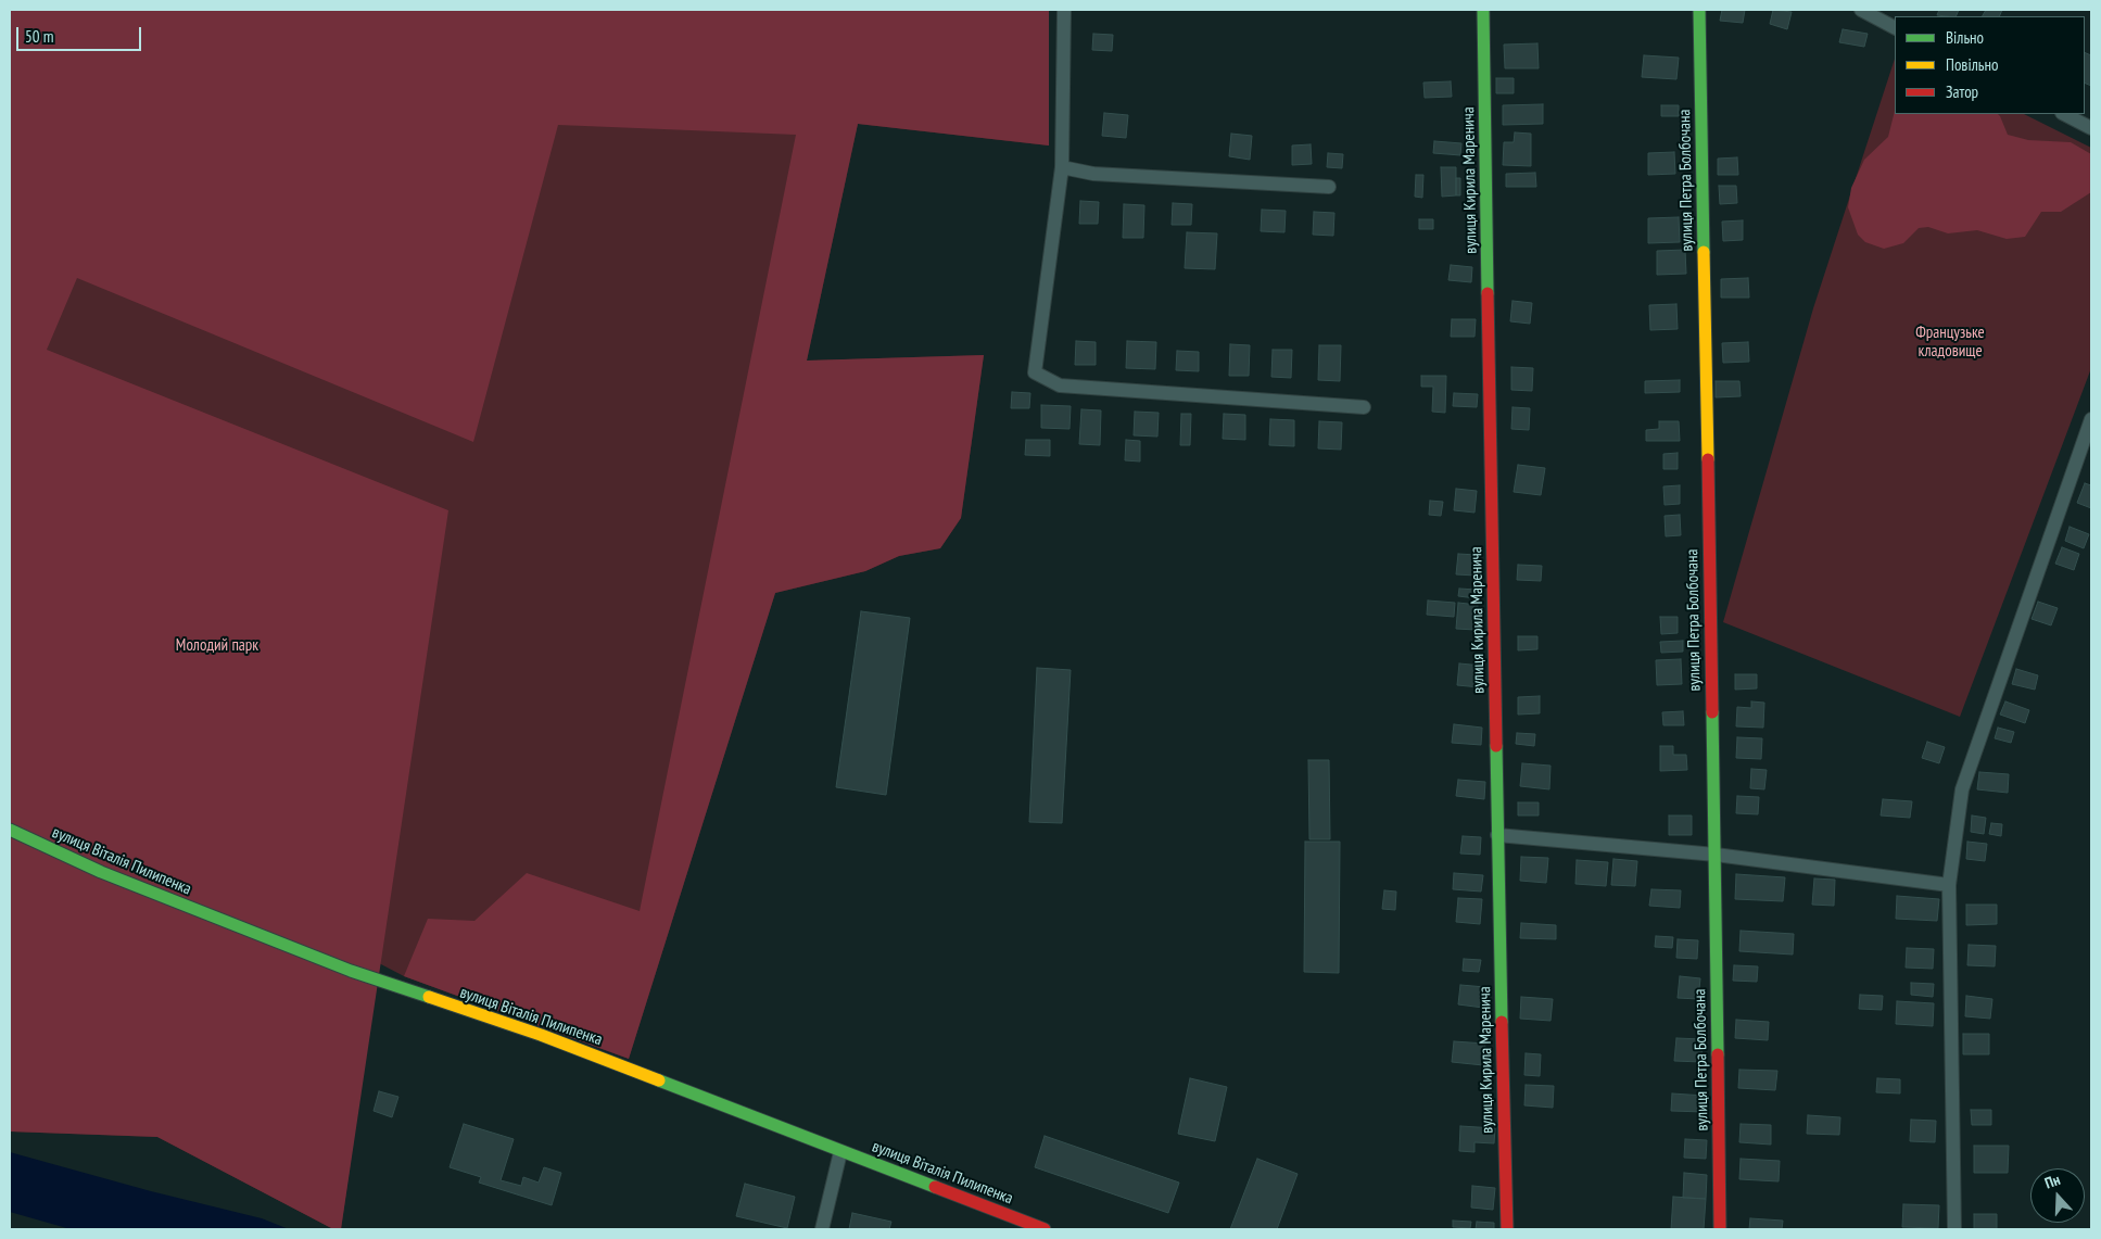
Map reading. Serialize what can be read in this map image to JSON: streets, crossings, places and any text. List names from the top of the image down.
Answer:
{
  "streets": {
    "street": ["вулиця Кирила Маренича", "вулиця Петра Болбочана", "вулиця Віталія Пилипенка"]
  },
  "parks": ["Французьке кладовище", "Молодий парк"],
  "legend": ["Вільно", "Повільно", "Затор"],
  "scale_bar": "50 m",
  "north": "top"
}
